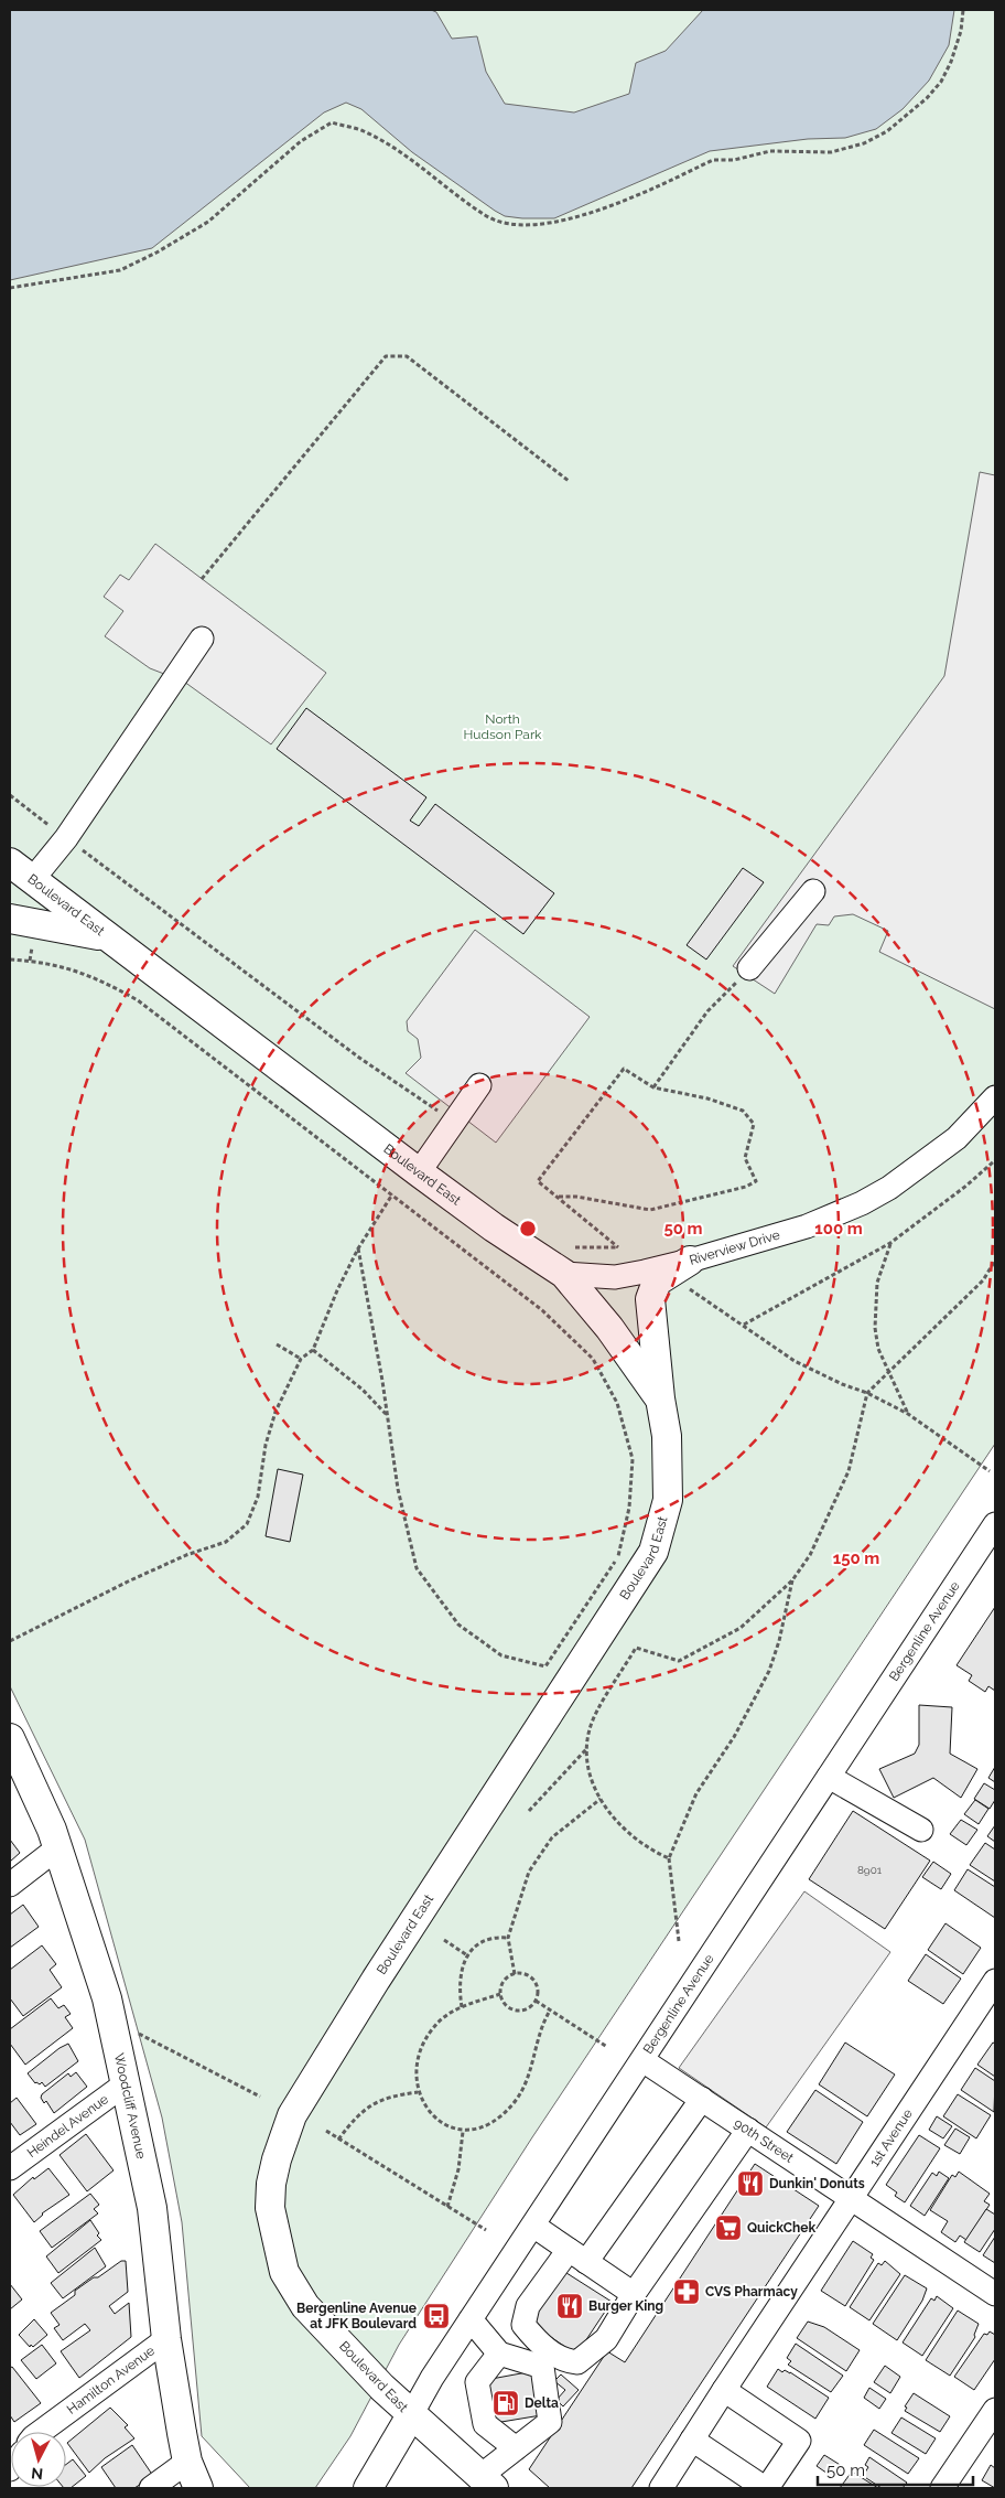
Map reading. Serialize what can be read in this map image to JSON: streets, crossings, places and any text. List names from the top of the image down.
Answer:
{
  "streets": {
    "main road": ["Boulevard East", "Bergenline Avenue", "Woodcliff Avenue"],
    "street": [
      "Riverview Drive",
      "Heindel Avenue",
      "1st Avenue",
      "90th Street",
      "Hamilton Avenue"
    ]
  },
  "crossings": [
    ["Boulevard East", "Riverview Drive"],
    ["Boulevard East", "Bergenline Avenue"],
    ["Bergenline Avenue", "90th Street"],
    ["Woodcliff Avenue", "Heindel Avenue"],
    ["Woodcliff Avenue", "Hamilton Avenue"],
    ["1st Avenue", "90th Street"]
  ],
  "parks": ["North Hudson Park"],
  "places": {
    "restaurant": ["Dunkin' Donuts", "Burger King"],
    "supermarket": ["QuickChek"],
    "pharmacy": ["CVS Pharmacy"],
    "bus stop": ["Bergenline Avenue at JFK Boulevard"],
    "fuel station": ["Delta"]
  },
  "house_numbers": ["8901"],
  "scale_bar": "50 m",
  "north": "bottom",
  "rings": ["50 m", "100 m", "150 m"]
}
